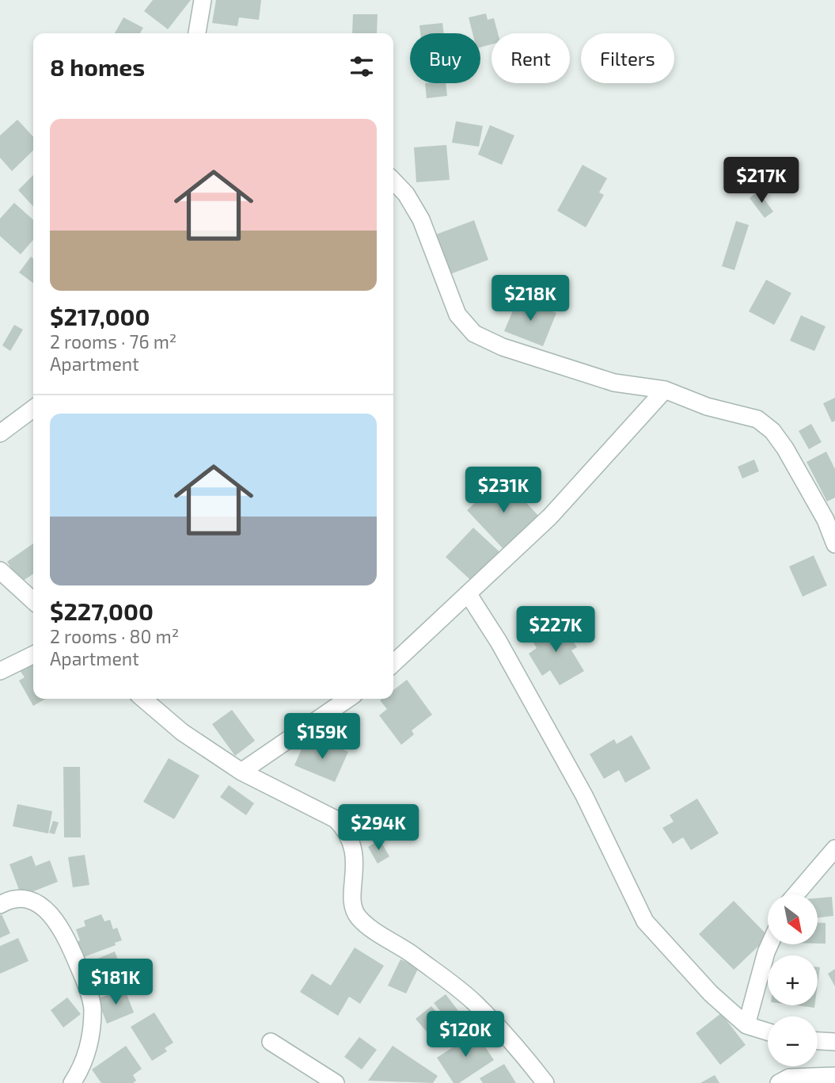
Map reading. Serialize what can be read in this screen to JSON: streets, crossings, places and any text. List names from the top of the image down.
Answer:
{
  "north": "bottom right",
  "page": {
    "chip": ["Buy", "Rent", "Filters"],
    "heading": "8 homes",
    "list": [
      {
        "name": "$217,000",
        "note": "2 rooms · 76 m² · Apartment"
      },
      {
        "name": "$227,000",
        "note": "2 rooms · 80 m² · Apartment"
      }
    ],
    "price": [
      "$217K",
      "$218K",
      "$231K",
      "$227K",
      "$159K",
      "$294K",
      "$181K",
      "$120K"
    ],
    "map_buttons": ["+", "−"]
  }
}
